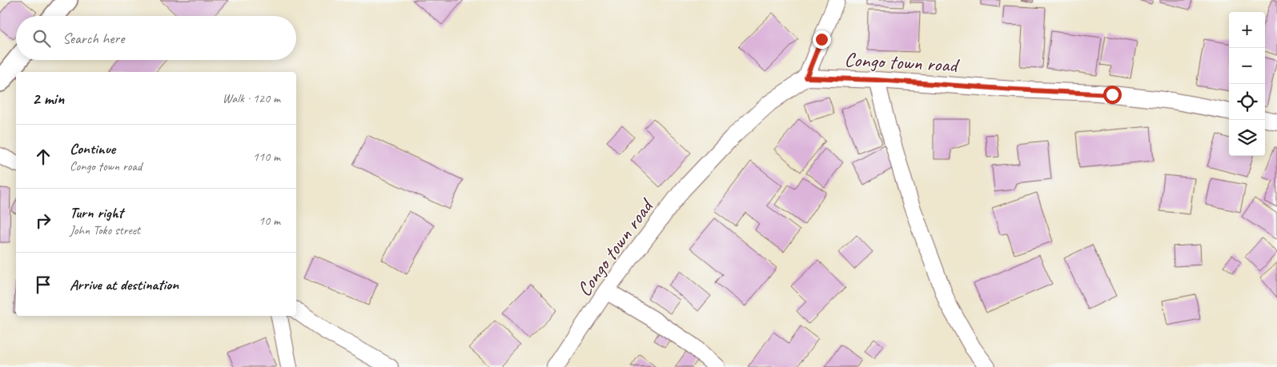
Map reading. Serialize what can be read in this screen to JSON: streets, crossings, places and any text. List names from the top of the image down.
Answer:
{
  "streets": {
    "street": ["Congo town road"]
  },
  "page": {
    "map_buttons": ["+", "−"],
    "search": "Search here",
    "heading": ["2 min", "Walk · 120 m"],
    "list": [
      ["Continue", "Congo town road", "110 m"],
      ["Turn right", "John Toko street", "10 m"],
      "Arrive at destination"
    ]
  }
}
